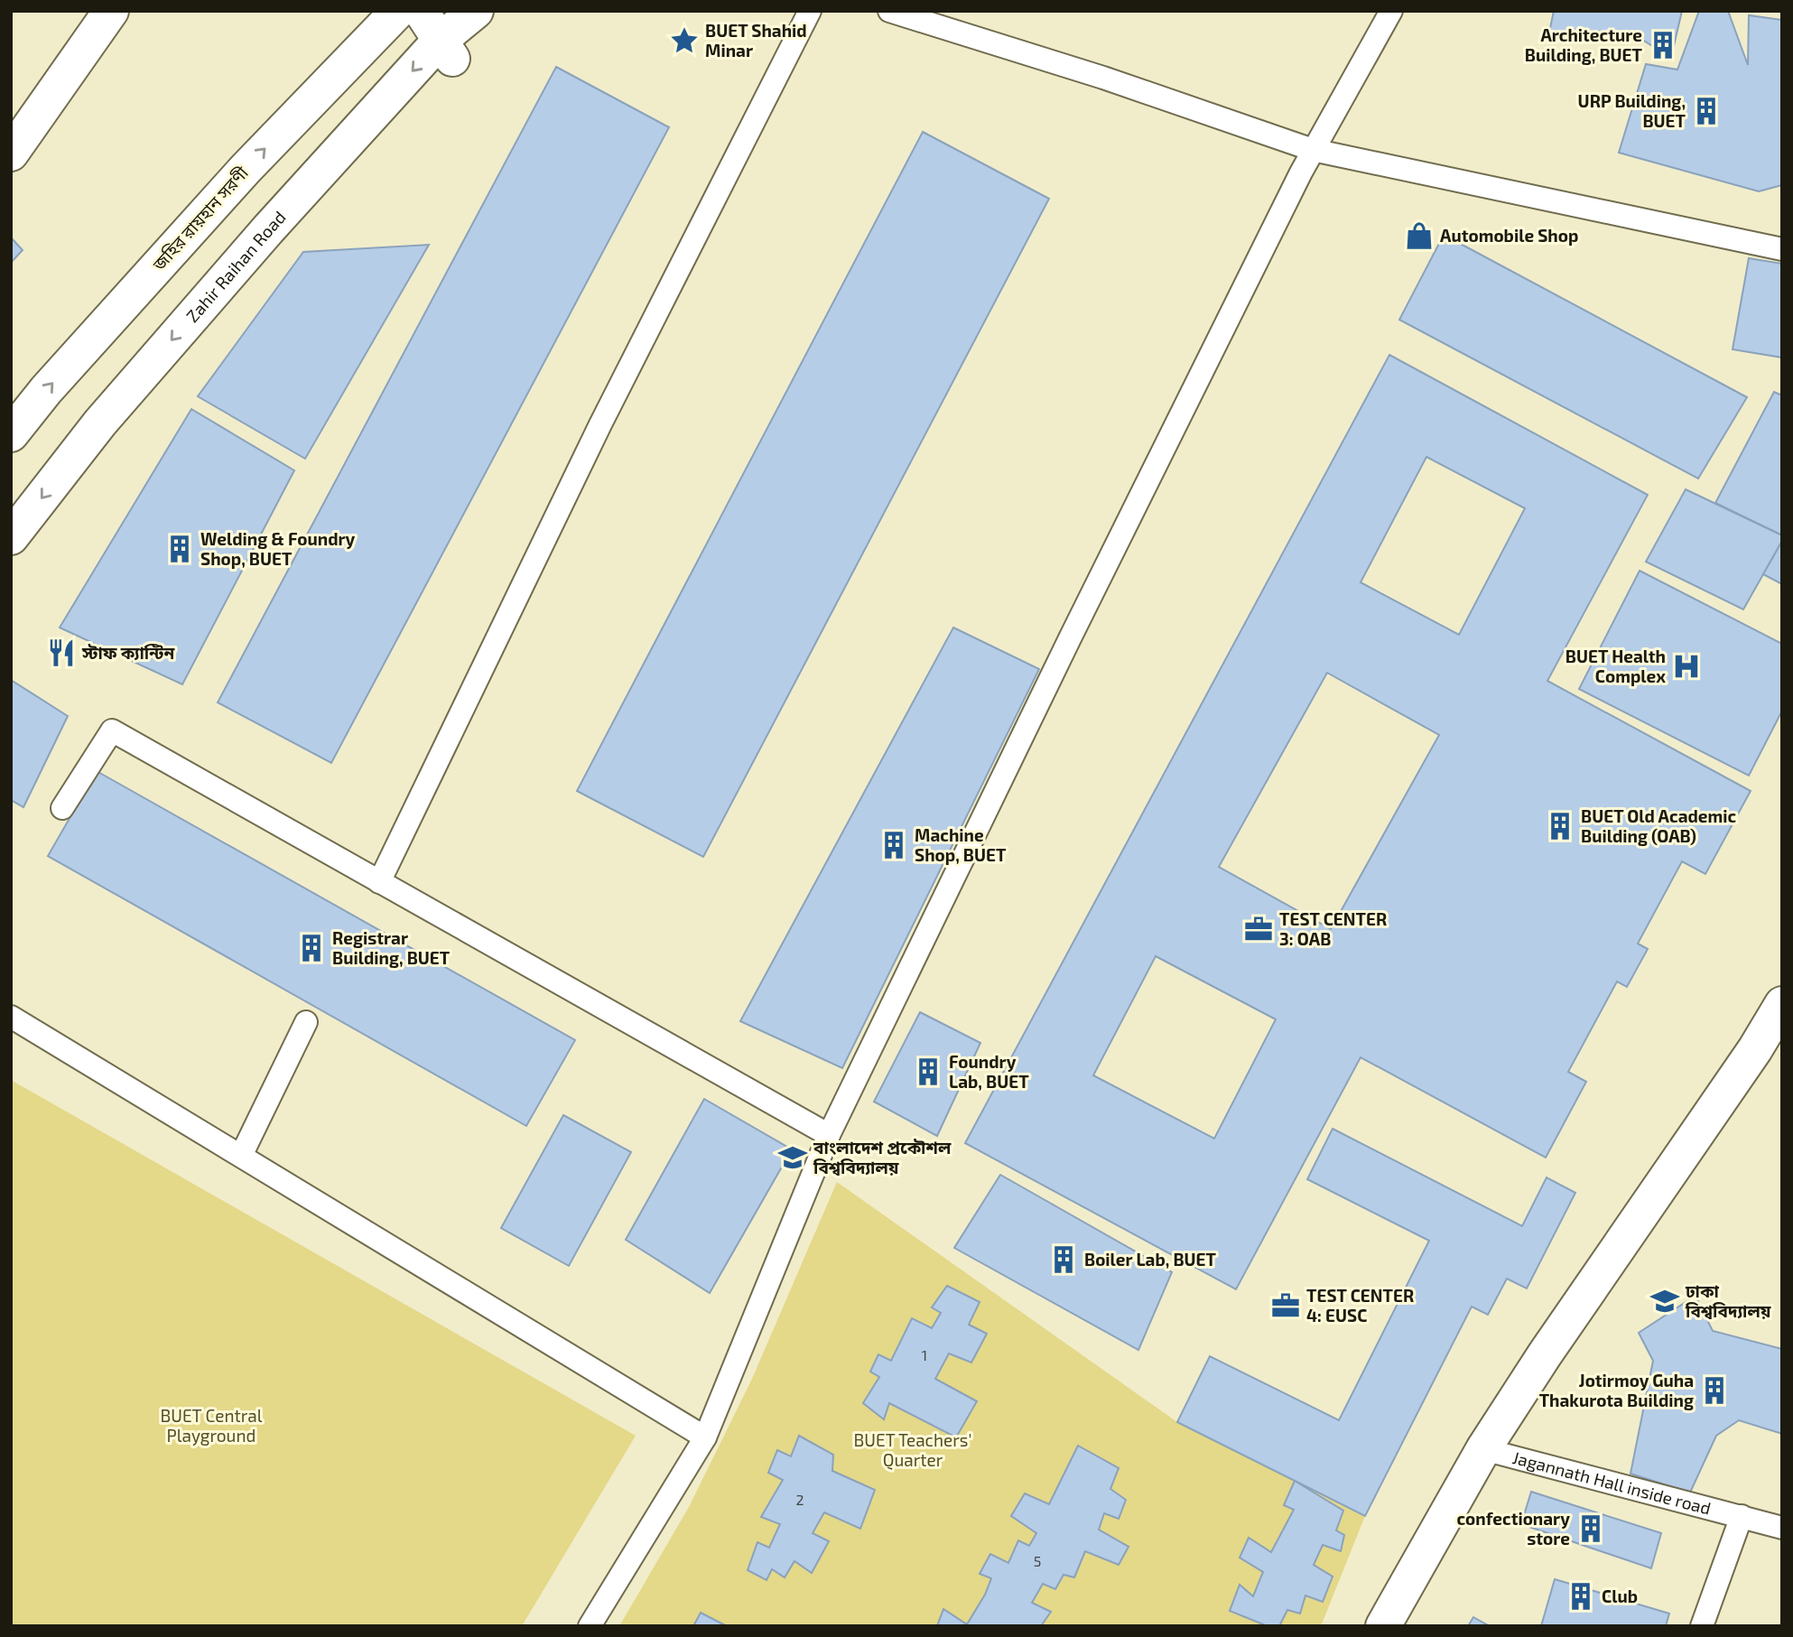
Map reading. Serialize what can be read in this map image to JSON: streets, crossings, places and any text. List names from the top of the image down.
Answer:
{
  "streets": {
    "main road": ["জহির রায়হান সরণী", "Zahir Raihan Road"],
    "lane": ["Jagannath Hall inside road"]
  },
  "one_way": ["Zahir Raihan Road"],
  "parks": ["BUET Central Playground", "BUET Teachers' Quarter"],
  "places": {
    "place": ["BUET Shahid Minar"],
    "building": [
      "Architecture Building, BUET",
      "URP Building, BUET",
      "Welding & Foundry Shop, BUET",
      "BUET Old Academic Building (OAB)",
      "Machine Shop, BUET",
      "Registrar Building, BUET",
      "Foundry Lab, BUET",
      "Boiler Lab, BUET",
      "Jotirmoy Guha Thakurota Building",
      "confectionary store",
      "Club"
    ],
    "shop": ["Automobile Shop"],
    "restaurant": ["স্টাফ ক্যান্টিন"],
    "hospital": ["BUET Health Complex"],
    "office": ["TEST CENTER 3: OAB", "TEST CENTER 4: EUSC"],
    "school or university": ["বাংলাদেশ প্রকৌশল বিশ্ববিদ্যালয়", "ঢাকা বিশ্ববিদ্যালয়"]
  },
  "house_numbers": ["1", "2", "5"]
}
